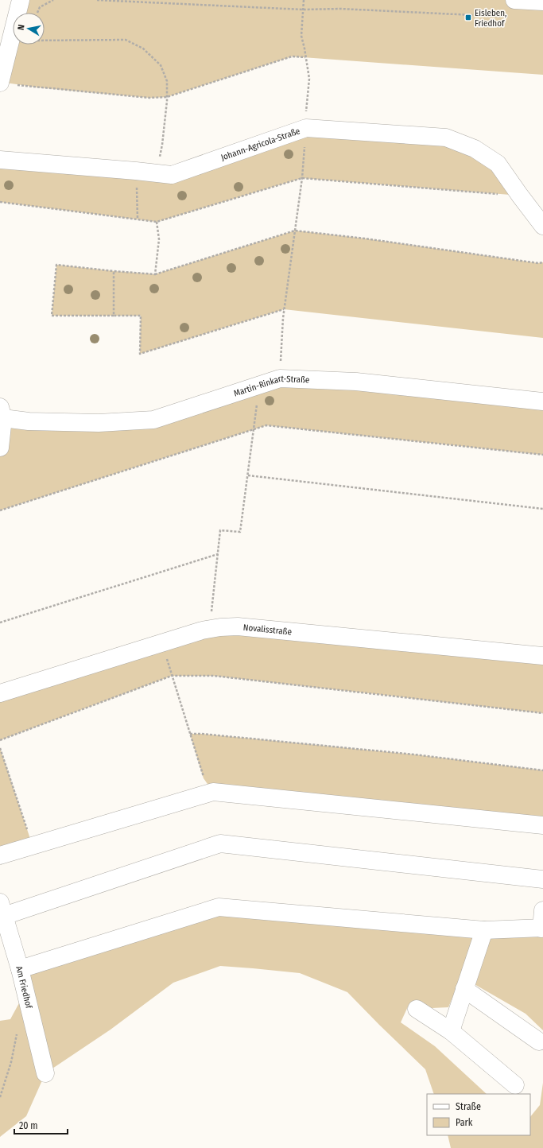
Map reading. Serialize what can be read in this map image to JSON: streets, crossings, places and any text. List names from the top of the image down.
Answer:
{
  "streets": {
    "street": [
      "Johann-Agricola-Straße",
      "Martin-Rinkart-Straße",
      "Novalisstraße",
      "Am Friedhof"
    ]
  },
  "places": {
    "transit": ["Eisleben, Friedhof"]
  },
  "legend": ["Straße", "Park"],
  "scale_bar": "20 m",
  "north": "left"
}
